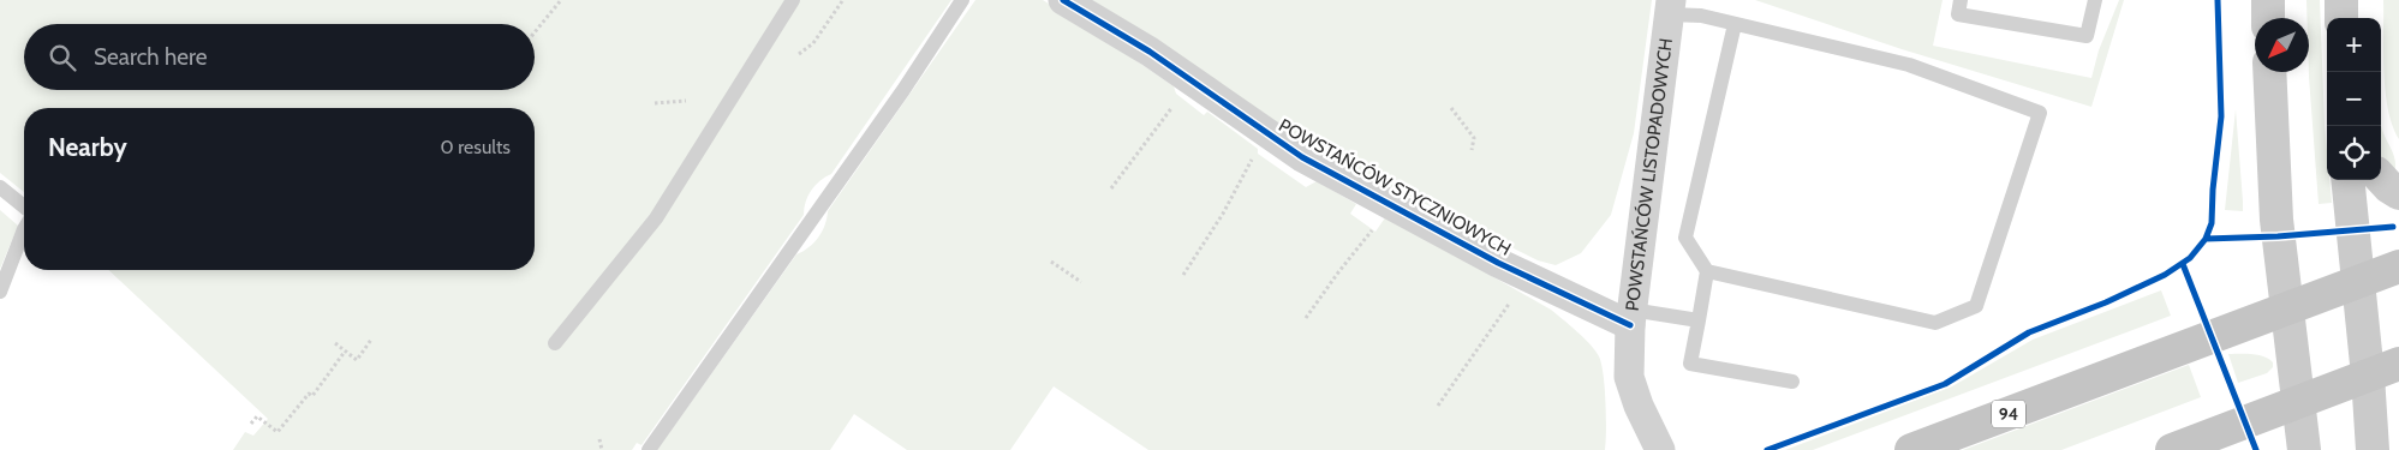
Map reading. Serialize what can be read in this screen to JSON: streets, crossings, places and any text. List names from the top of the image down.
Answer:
{
  "streets": {
    "main road": ["94"],
    "street": ["POWSTAŃCÓW LISTOPADOWYCH", "POWSTAŃCÓW STYCZNIOWYCH"]
  },
  "crossings": [
    ["POWSTAŃCÓW LISTOPADOWYCH", "POWSTAŃCÓW STYCZNIOWYCH"]
  ],
  "north": "bottom left",
  "page": {
    "map_buttons": ["+", "−"],
    "search": "Search here",
    "heading": ["Nearby", "0 results"]
  }
}
